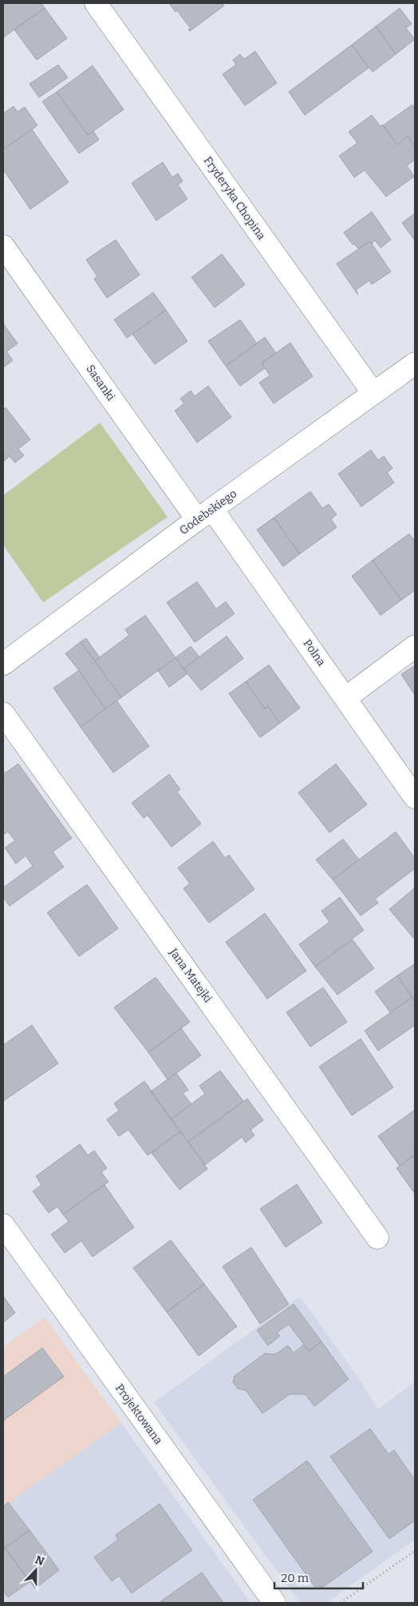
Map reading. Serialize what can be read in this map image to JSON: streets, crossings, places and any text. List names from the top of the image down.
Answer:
{
  "streets": {
    "street": [
      "Fryderyka Chopina",
      "Sasanki",
      "Godebskiego",
      "Polna",
      "Jana Matejki",
      "Projektowana"
    ]
  },
  "crossings": [
    ["Fryderyka Chopina", "Godebskiego"],
    ["Sasanki", "Godebskiego"],
    ["Sasanki", "Polna"],
    ["Godebskiego", "Polna"]
  ],
  "scale_bar": "20 m",
  "north": "top"
}
